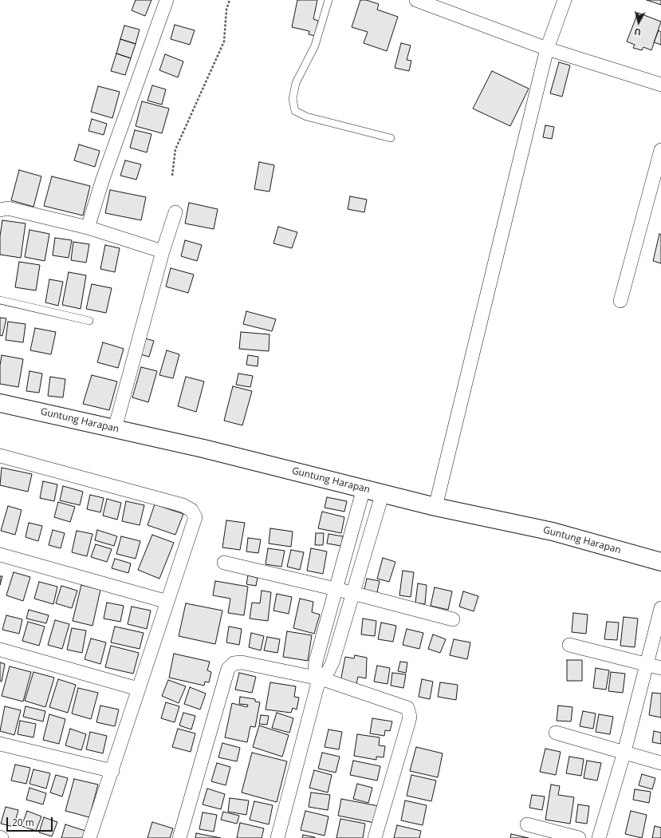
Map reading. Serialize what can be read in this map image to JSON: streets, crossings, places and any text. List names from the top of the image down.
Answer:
{
  "streets": {
    "street": ["Guntung Harapan"]
  },
  "scale_bar": "20 m",
  "north": "bottom"
}
